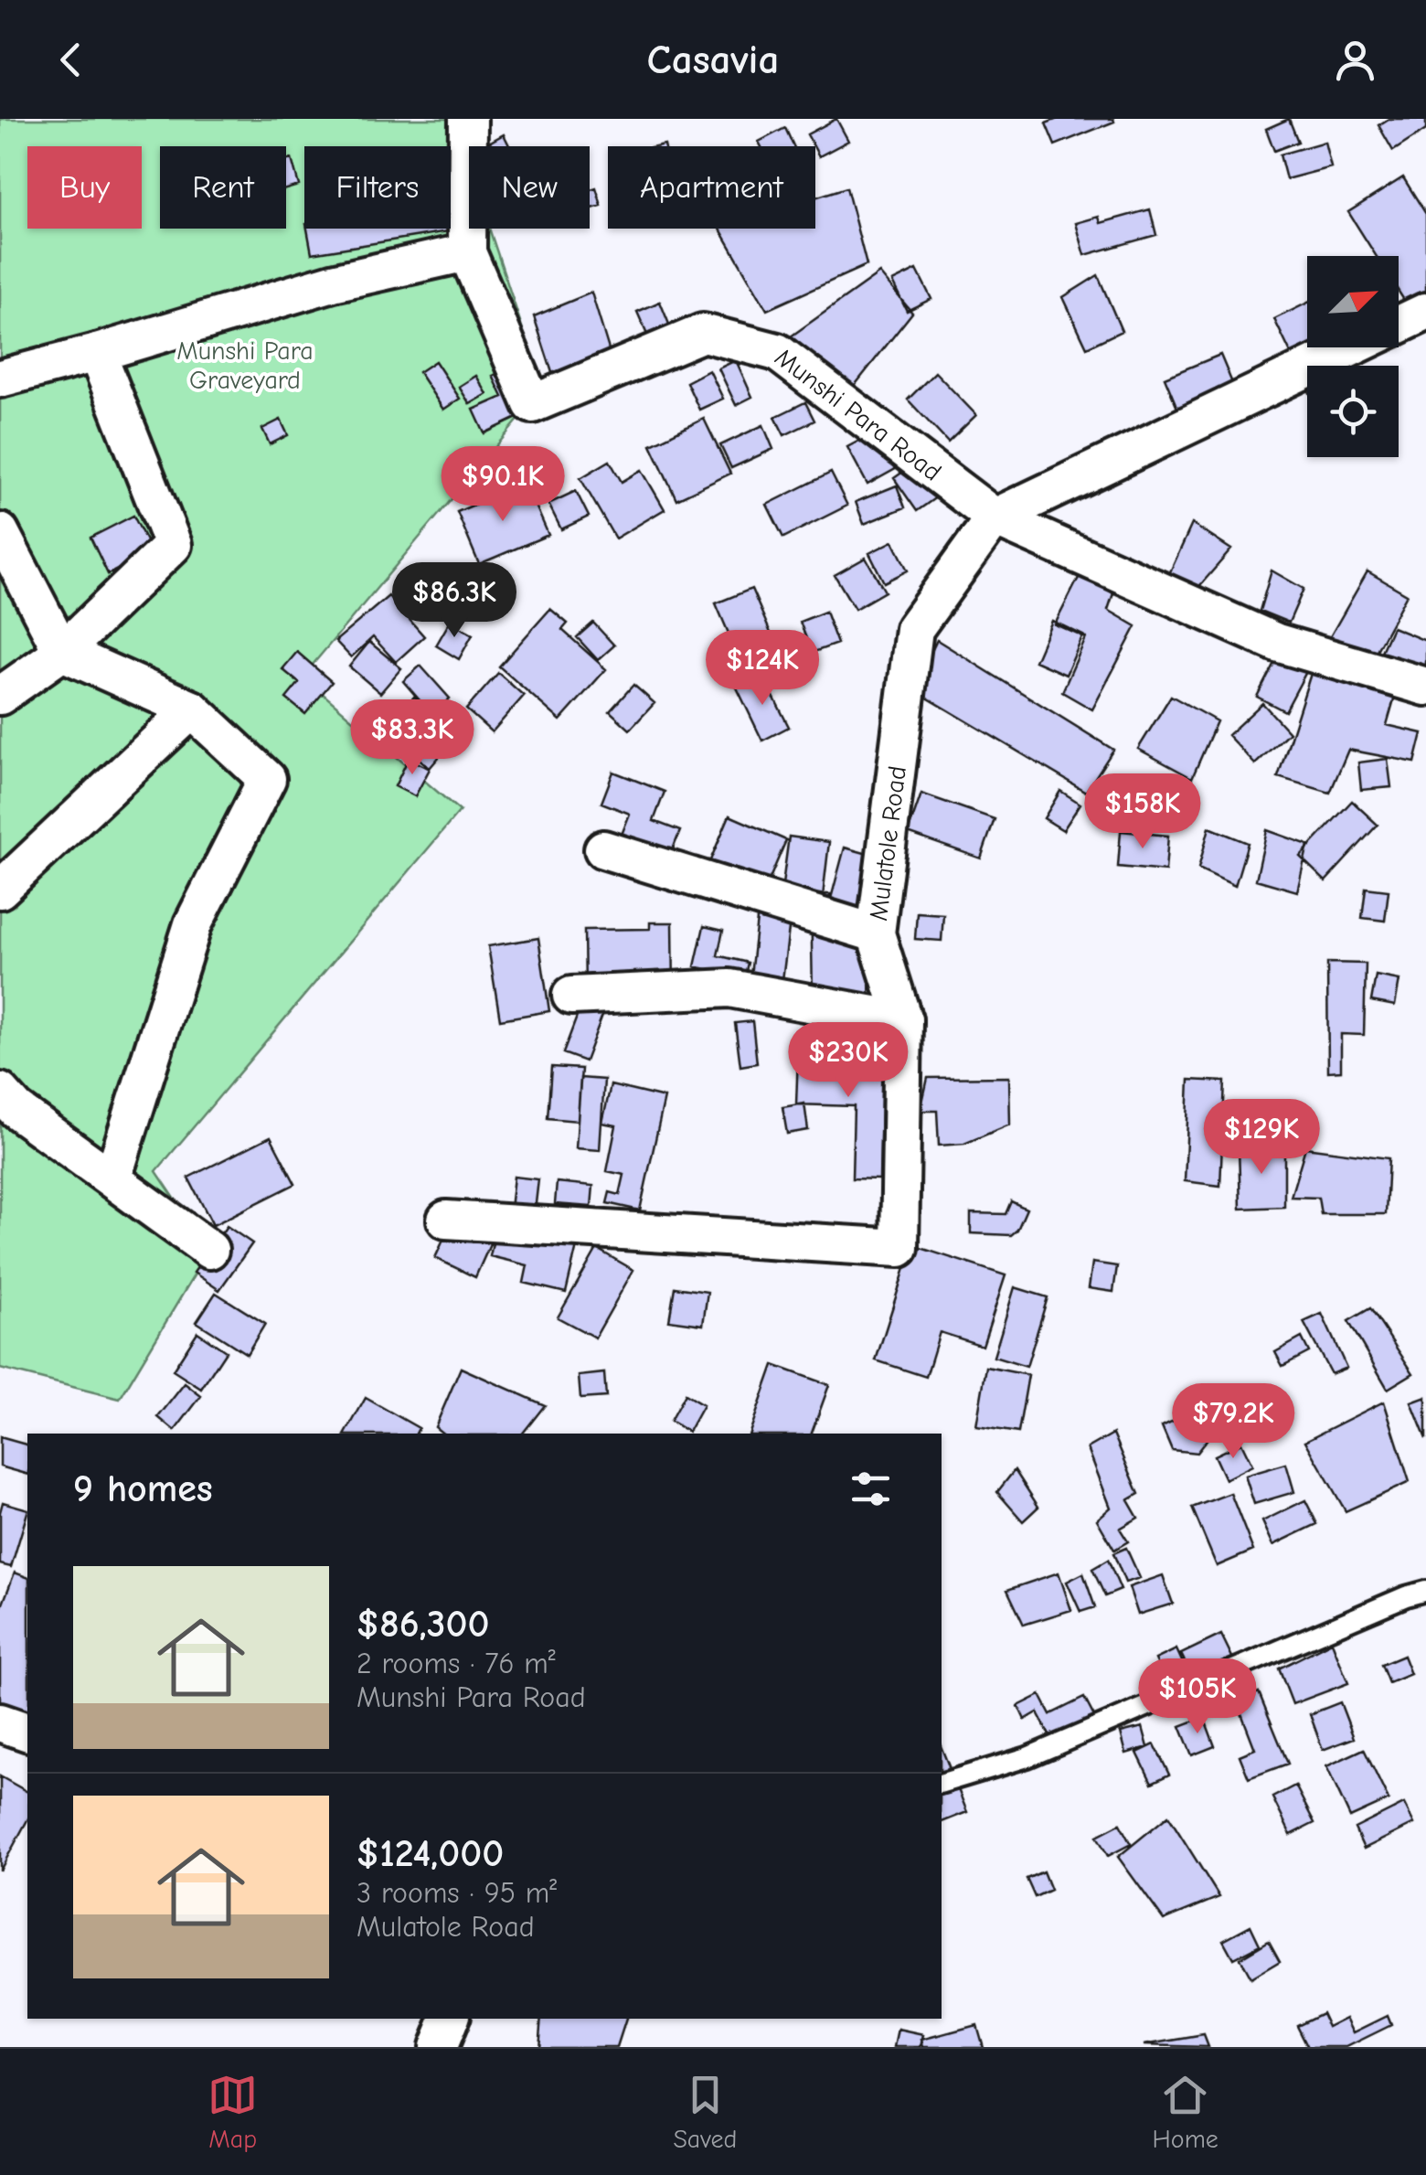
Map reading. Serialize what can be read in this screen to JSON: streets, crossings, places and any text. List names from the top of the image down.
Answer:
{
  "streets": {
    "street": ["Munshi Para Road", "Mulatole Road"]
  },
  "crossings": [
    ["Munshi Para Road", "Mulatole Road"]
  ],
  "parks": ["Munshi Para Graveyard"],
  "north": "top right",
  "page": {
    "header": "Casavia",
    "chip": [
      "Buy",
      "Rent",
      "Filters",
      "New",
      "Apartment"
    ],
    "price": [
      "$90.1K",
      "$86.3K",
      "$124K",
      "$83.3K",
      "$158K",
      "$230K",
      "$129K",
      "$79.2K",
      "$105K"
    ],
    "heading": "9 homes",
    "list": [
      {
        "name": "$86,300",
        "note": "2 rooms · 76 m² · Munshi Para Road"
      },
      {
        "name": "$124,000",
        "note": "3 rooms · 95 m² · Mulatole Road"
      }
    ],
    "tabs": ["Map", "Saved", "Home"]
  }
}
